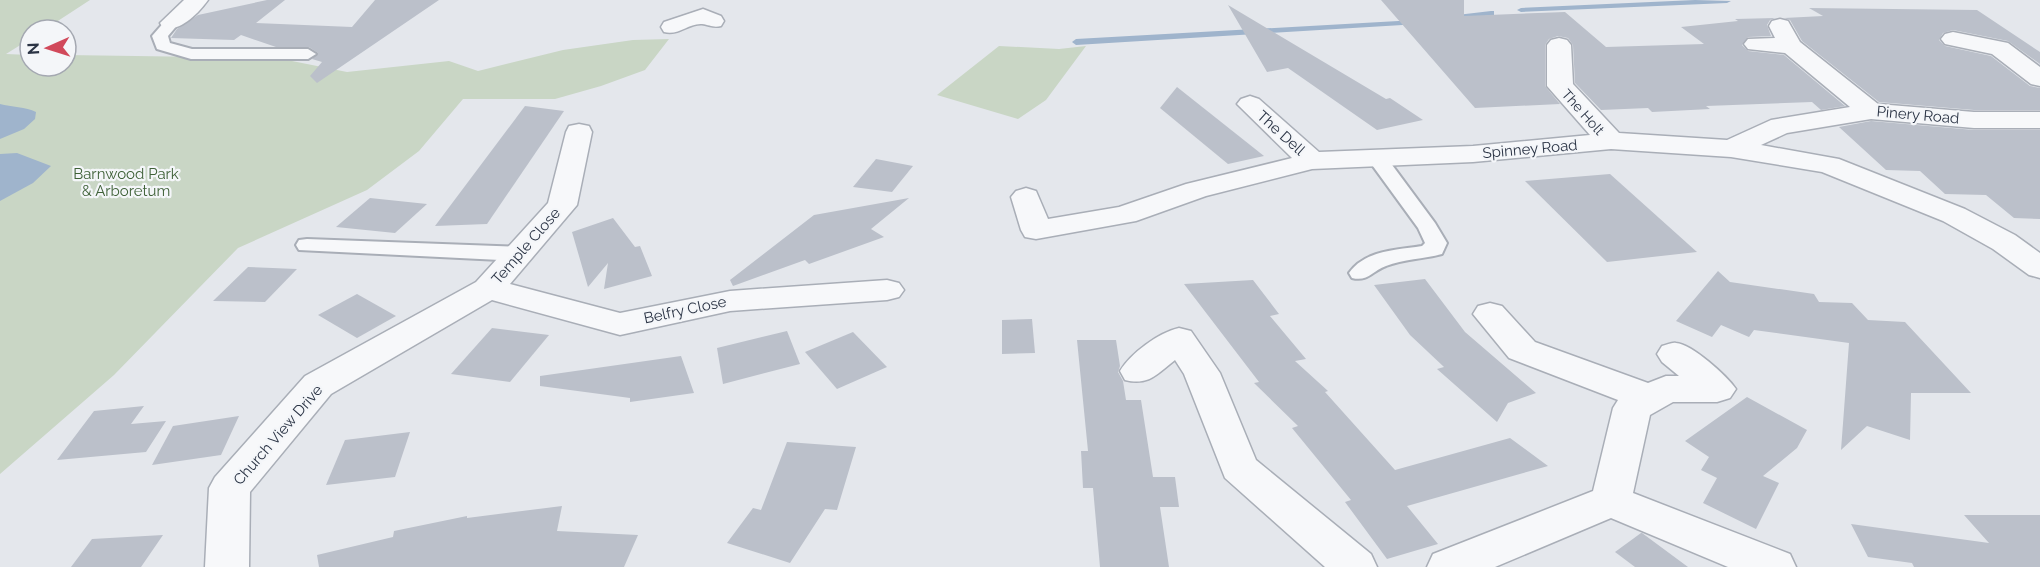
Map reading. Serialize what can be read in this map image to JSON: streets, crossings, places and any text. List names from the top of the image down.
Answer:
{
  "streets": {
    "street": [
      "The Holt",
      "Pinery Road",
      "The Dell",
      "Spinney Road",
      "Temple Close",
      "Belfry Close",
      "Church View Drive"
    ]
  },
  "crossings": [
    ["The Holt", "Spinney Road"],
    ["Pinery Road", "Spinney Road"],
    ["The Dell", "Spinney Road"],
    ["Temple Close", "Belfry Close"],
    ["Temple Close", "Church View Drive"],
    ["Belfry Close", "Church View Drive"]
  ],
  "parks": ["Barnwood Park & Arboretum"],
  "north": "left"
}
